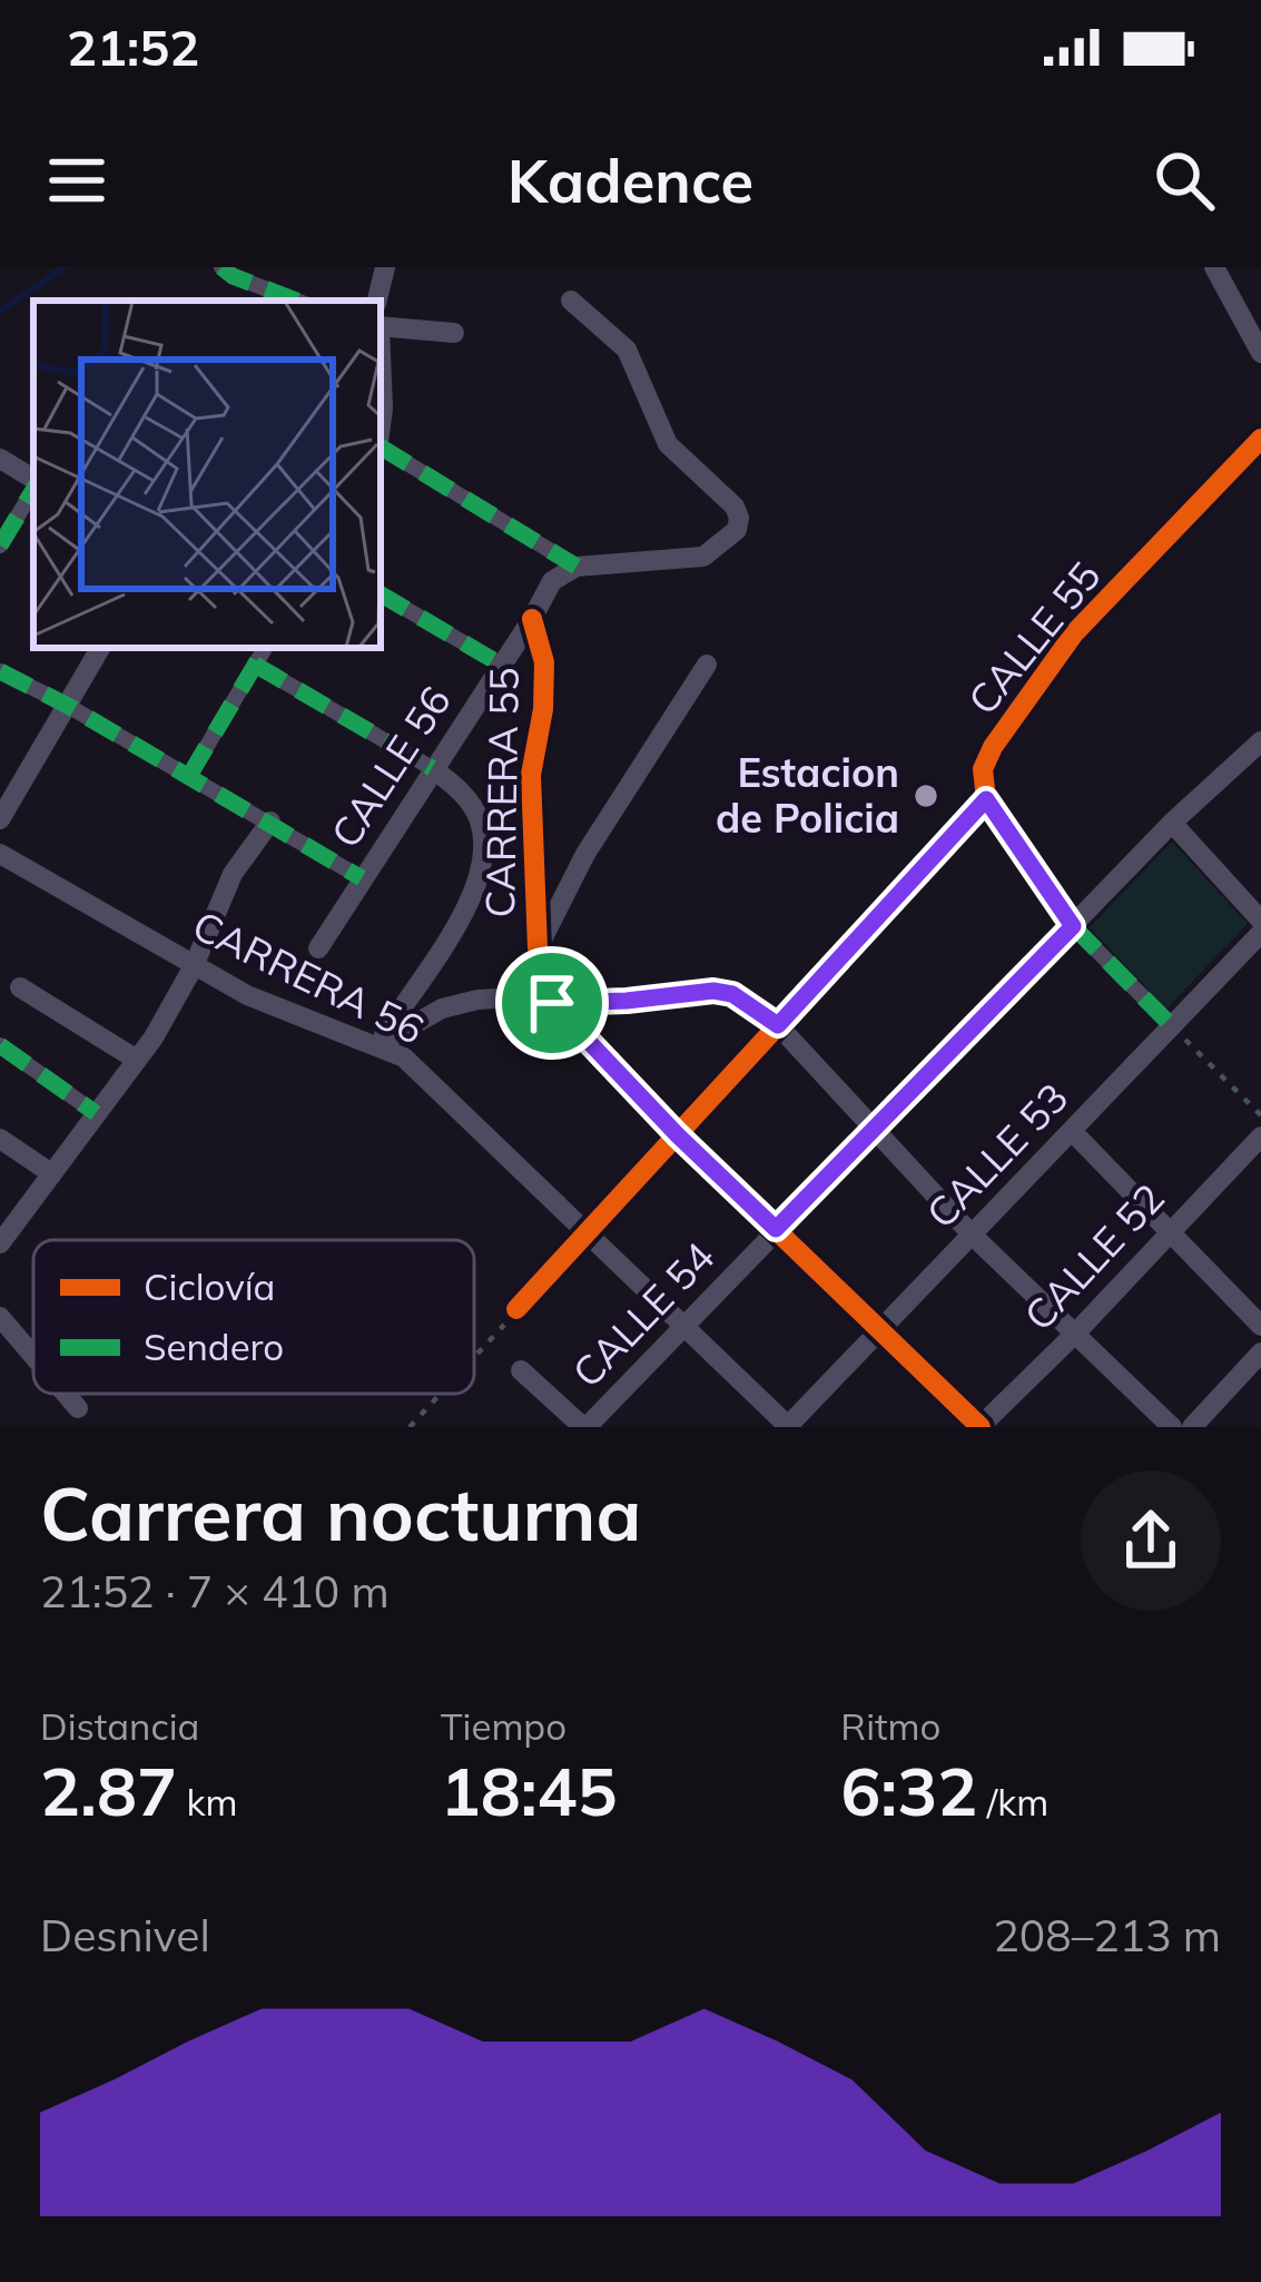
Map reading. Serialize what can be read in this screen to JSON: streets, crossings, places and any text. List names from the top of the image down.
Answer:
{
  "streets": {
    "street": [
      "CALLE 55",
      "CALLE 56",
      "CARRERA 55",
      "CARRERA 56",
      "CALLE 53",
      "CALLE 52",
      "CALLE 54"
    ]
  },
  "crossings": [
    ["CALLE 56", "CARRERA 55"],
    ["CARRERA 55", "CALLE 53"],
    ["CARRERA 55", "CALLE 52"],
    ["CARRERA 55", "CALLE 54"],
    ["CARRERA 56", "CALLE 53"],
    ["CARRERA 56", "CALLE 54"]
  ],
  "places": ["Estacion de Policia"],
  "legend": ["Ciclovía", "Sendero"],
  "page": {
    "status": "21:52",
    "header": "Kadence",
    "heading": ["Carrera nocturna", "21:52 · 7 × 410 m"],
    "stats": [
      ["Distancia", "2.87 km"],
      ["Tiempo", "18:45"],
      ["Ritmo", "6:32 /km"]
    ],
    "chart": ["Desnivel", "208–213 m"]
  }
}
